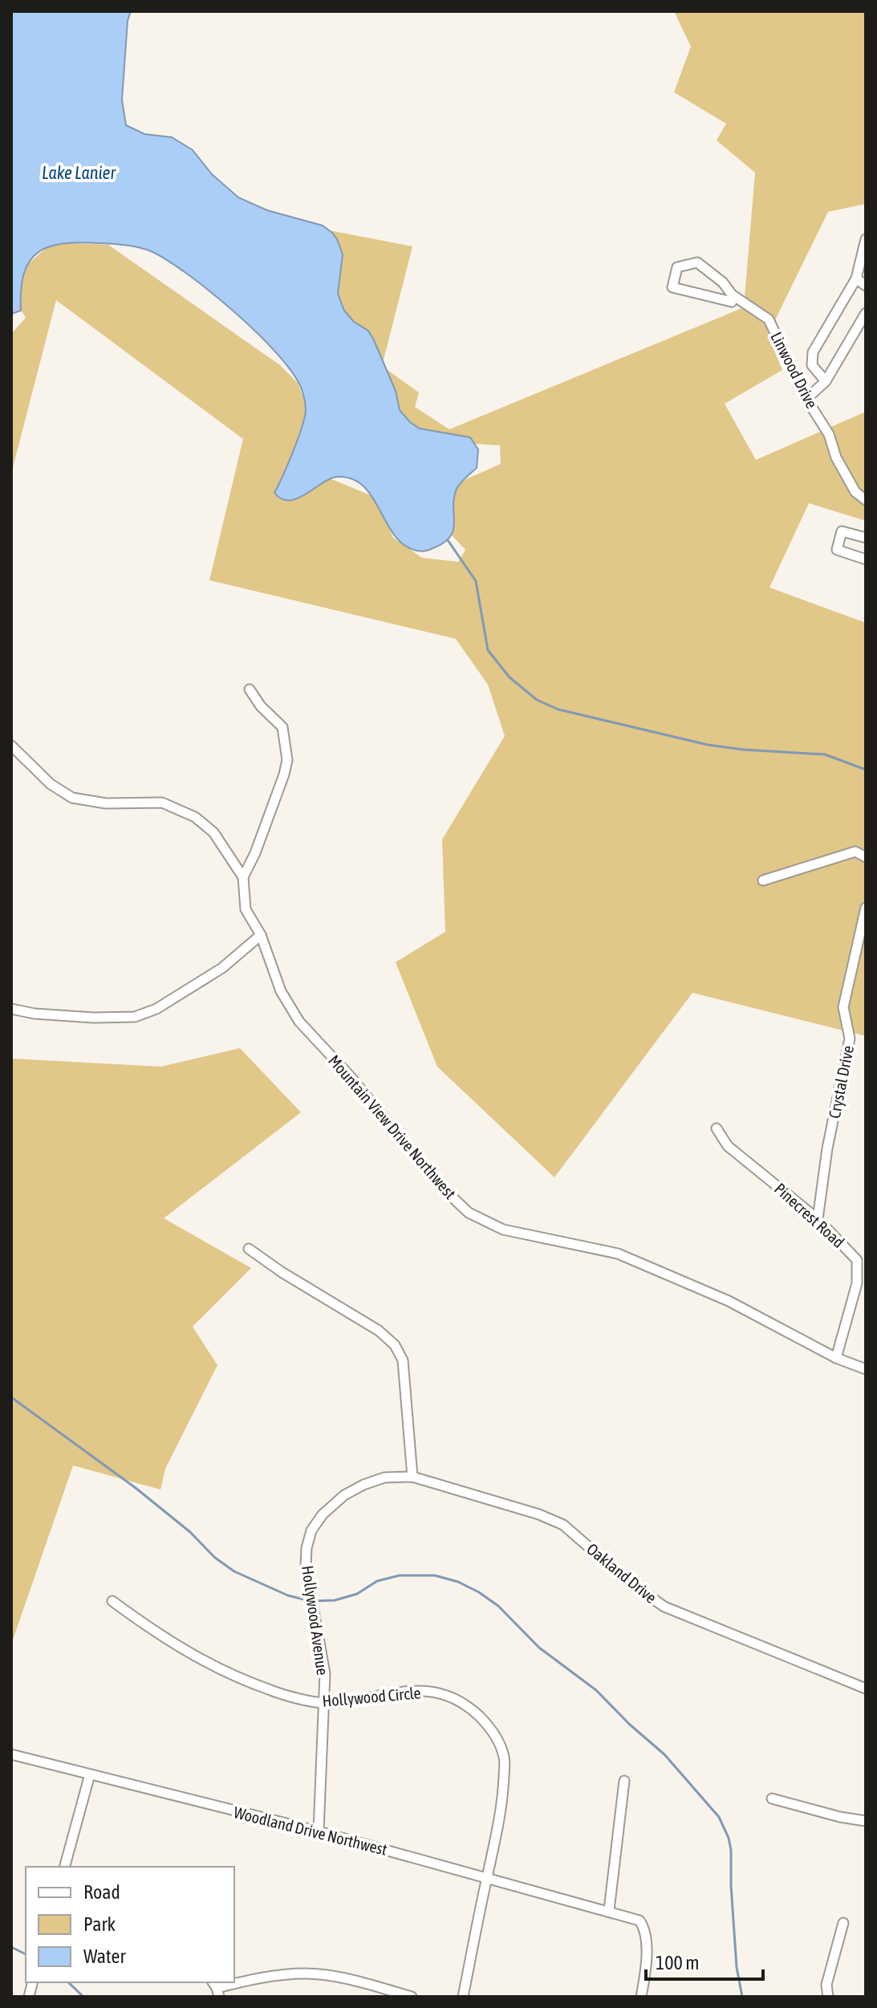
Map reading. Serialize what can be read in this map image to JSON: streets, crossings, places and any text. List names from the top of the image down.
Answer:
{
  "streets": {
    "street": [
      "Linwood Drive",
      "Crystal Drive",
      "Mountain View Drive Northwest",
      "Pinecrest Road",
      "Oakland Drive",
      "Hollywood Avenue",
      "Hollywood Circle",
      "Woodland Drive Northwest"
    ]
  },
  "crossings": [
    ["Crystal Drive", "Pinecrest Road"],
    ["Mountain View Drive Northwest", "Pinecrest Road"],
    ["Oakland Drive", "Hollywood Avenue"],
    ["Hollywood Avenue", "Hollywood Circle"],
    ["Hollywood Avenue", "Woodland Drive Northwest"],
    ["Hollywood Circle", "Woodland Drive Northwest"]
  ],
  "water": ["Lake Lanier"],
  "legend": ["Road", "Park", "Water"],
  "scale_bar": "100 m"
}
